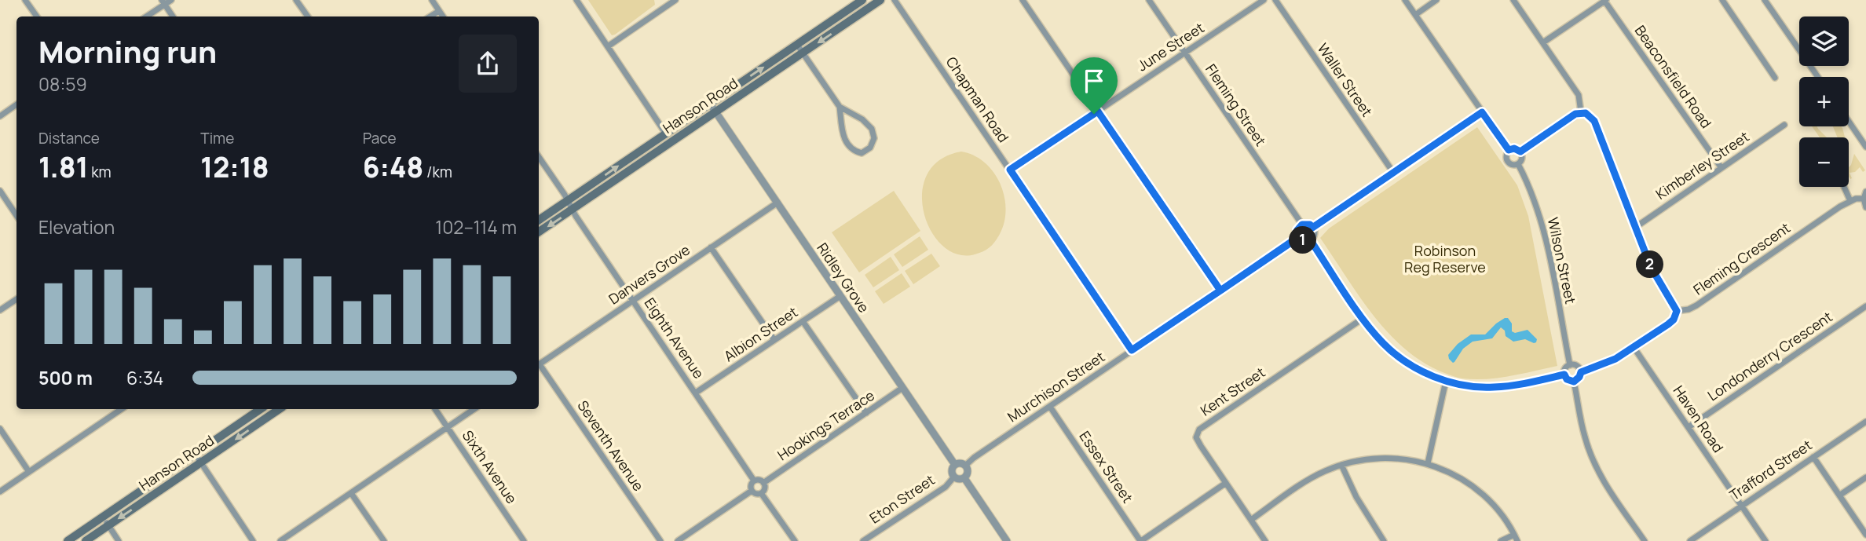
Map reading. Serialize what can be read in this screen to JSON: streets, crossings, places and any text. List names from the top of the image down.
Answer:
{
  "streets": {
    "main road": ["Hanson Road"],
    "street": [
      "June Street",
      "Beaconsfield Road",
      "Waller Street",
      "Chapman Road",
      "Fleming Street",
      "Kimberley Street",
      "Fleming Crescent",
      "Wilson Street",
      "Danvers Grove",
      "Ridley Grove",
      "Albion Street",
      "Eighth Avenue",
      "Londonderry Crescent",
      "Murchison Street",
      "Kent Street",
      "Haven Road",
      "Hookings Terrace",
      "Seventh Avenue",
      "Sixth Avenue",
      "Essex Street",
      "Trafford Street",
      "Eton Street"
    ]
  },
  "crossings": [
    ["June Street", "Chapman Road"],
    ["June Street", "Fleming Street"],
    ["Beaconsfield Road", "Kimberley Street"],
    ["Chapman Road", "Murchison Street"],
    ["Fleming Street", "Murchison Street"],
    ["Hanson Road", "Ridley Grove"],
    ["Hanson Road", "Eighth Avenue"],
    ["Fleming Crescent", "Wilson Street"],
    ["Fleming Crescent", "Haven Road"],
    ["Danvers Grove", "Ridley Grove"],
    ["Danvers Grove", "Eighth Avenue"],
    ["Ridley Grove", "Albion Street"],
    ["Ridley Grove", "Murchison Street"],
    ["Ridley Grove", "Hookings Terrace"],
    ["Ridley Grove", "Eton Street"],
    ["Albion Street", "Eighth Avenue"],
    ["Eighth Avenue", "Hookings Terrace"],
    ["Londonderry Crescent", "Haven Road"],
    ["Murchison Street", "Essex Street"],
    ["Murchison Street", "Eton Street"],
    ["Haven Road", "Trafford Street"]
  ],
  "parks": ["Robinson Reg Reserve"],
  "page": {
    "map_buttons": ["+", "−"],
    "heading": ["Morning run", "08:59"],
    "stats": [
      ["Distance", "1.81 km"],
      ["Time", "12:18"],
      ["Pace", "6:48 /km"]
    ],
    "chart": ["Elevation", "102–114 m"],
    "pins": ["1", "2"],
    "list": [
      {
        "name": "500 m",
        "note": "6:34"
      }
    ]
  }
}
